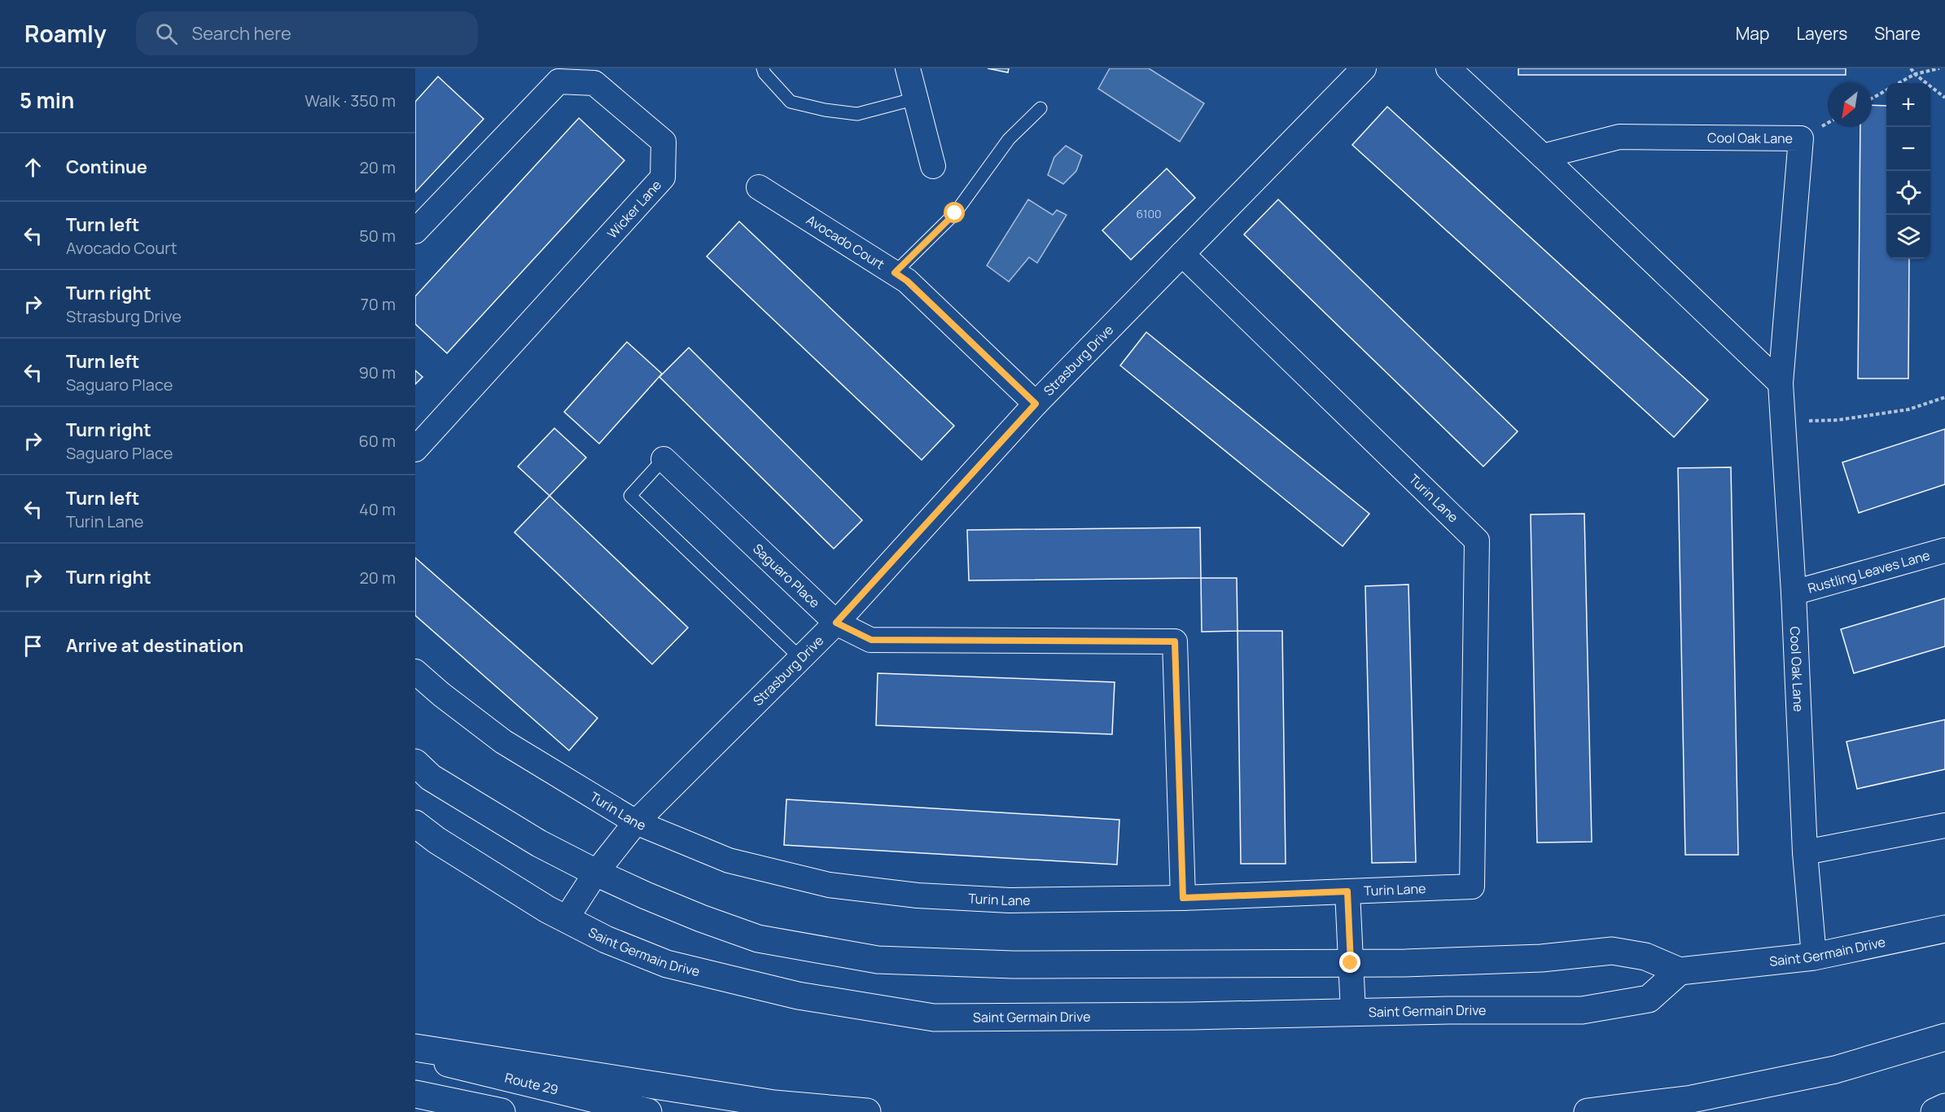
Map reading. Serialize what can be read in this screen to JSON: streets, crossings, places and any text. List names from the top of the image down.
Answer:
{
  "streets": {
    "main road": ["Saint Germain Drive", "Route 29"],
    "street": [
      "Cool Oak Lane",
      "Wicker Lane",
      "Avocado Court",
      "Strasburg Drive",
      "Turin Lane",
      "Rustling Leaves Lane",
      "Saguaro Place"
    ]
  },
  "crossings": [
    ["Cool Oak Lane", "Rustling Leaves Lane"],
    ["Cool Oak Lane", "Saint Germain Drive"],
    ["Avocado Court", "Strasburg Drive"],
    ["Strasburg Drive", "Turin Lane"],
    ["Strasburg Drive", "Saguaro Place"],
    ["Strasburg Drive", "Saint Germain Drive"],
    ["Turin Lane", "Saguaro Place"]
  ],
  "house_numbers": ["6100"],
  "north": "bottom left",
  "page": {
    "header": "Roamly",
    "search": "Search here",
    "nav": ["Map", "Layers", "Share"],
    "heading": ["5 min", "Walk · 350 m"],
    "map_buttons": ["+", "−"],
    "list": [
      ["Continue", "20 m"],
      ["Turn left", "Avocado Court", "50 m"],
      ["Turn right", "Strasburg Drive", "70 m"],
      ["Turn left", "Saguaro Place", "90 m"],
      ["Turn right", "Saguaro Place", "60 m"],
      ["Turn left", "Turin Lane", "40 m"],
      ["Turn right", "20 m"],
      "Arrive at destination"
    ]
  }
}
